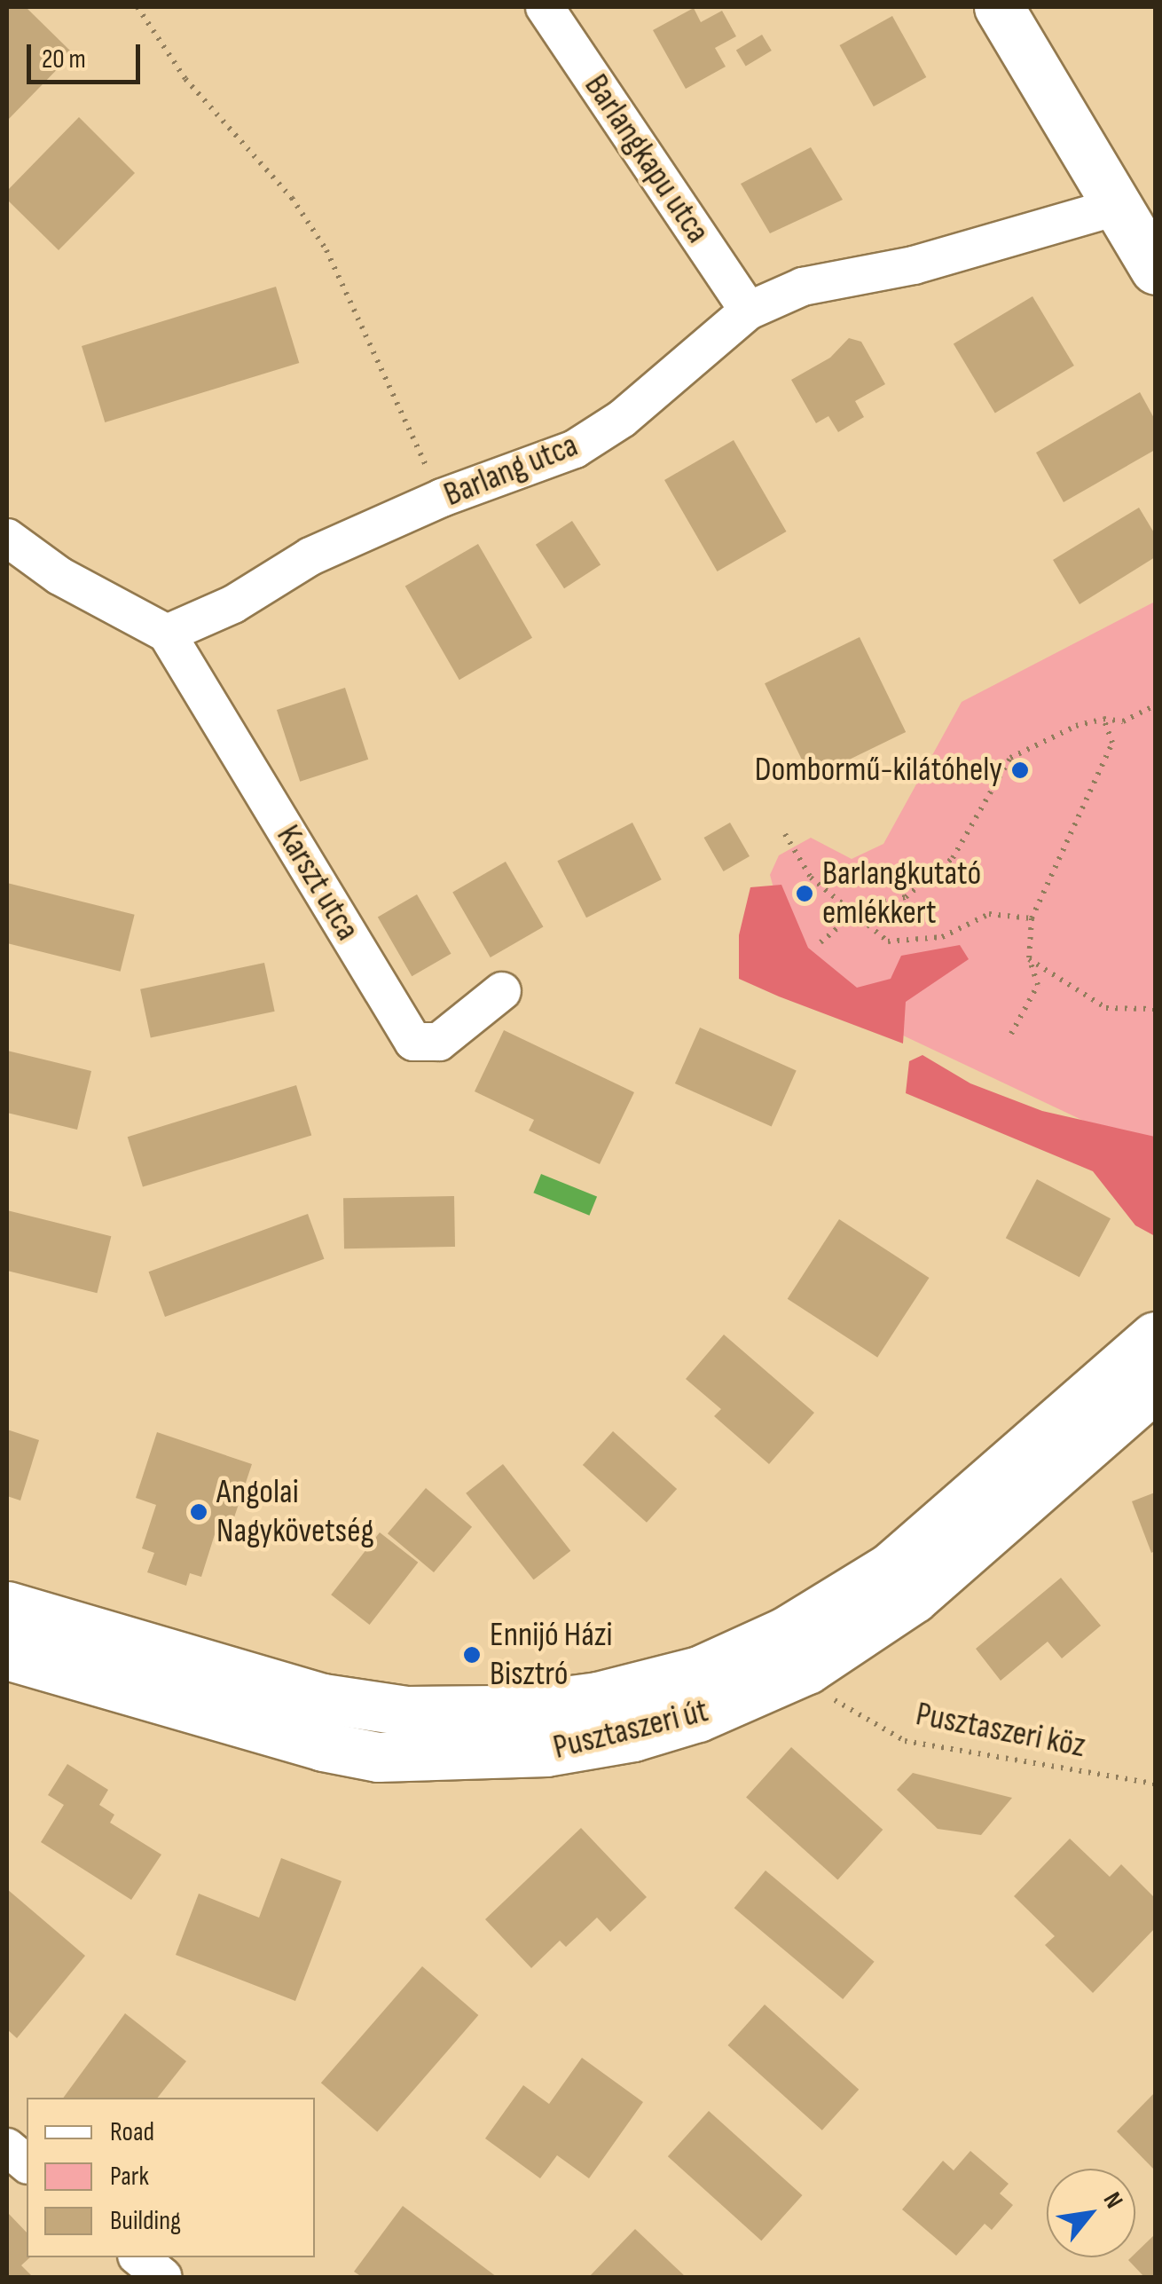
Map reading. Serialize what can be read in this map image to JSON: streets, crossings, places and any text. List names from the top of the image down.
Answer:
{
  "streets": {
    "street": [
      "Barlangkapu utca",
      "Barlang utca",
      "Karszt utca",
      "Pusztaszeri út"
    ],
    "path": ["Pusztaszeri köz"]
  },
  "crossings": [
    ["Barlangkapu utca", "Barlang utca"],
    ["Barlang utca", "Karszt utca"],
    ["Pusztaszeri út", "Pusztaszeri köz"]
  ],
  "places": [
    "Dombormű-kilátóhely",
    "Barlangkutató emlékkert",
    "Angolai Nagykövetség",
    "Ennijó Házi Bisztró"
  ],
  "legend": ["Road", "Park", "Building"],
  "scale_bar": "20 m",
  "north": "top right"
}
